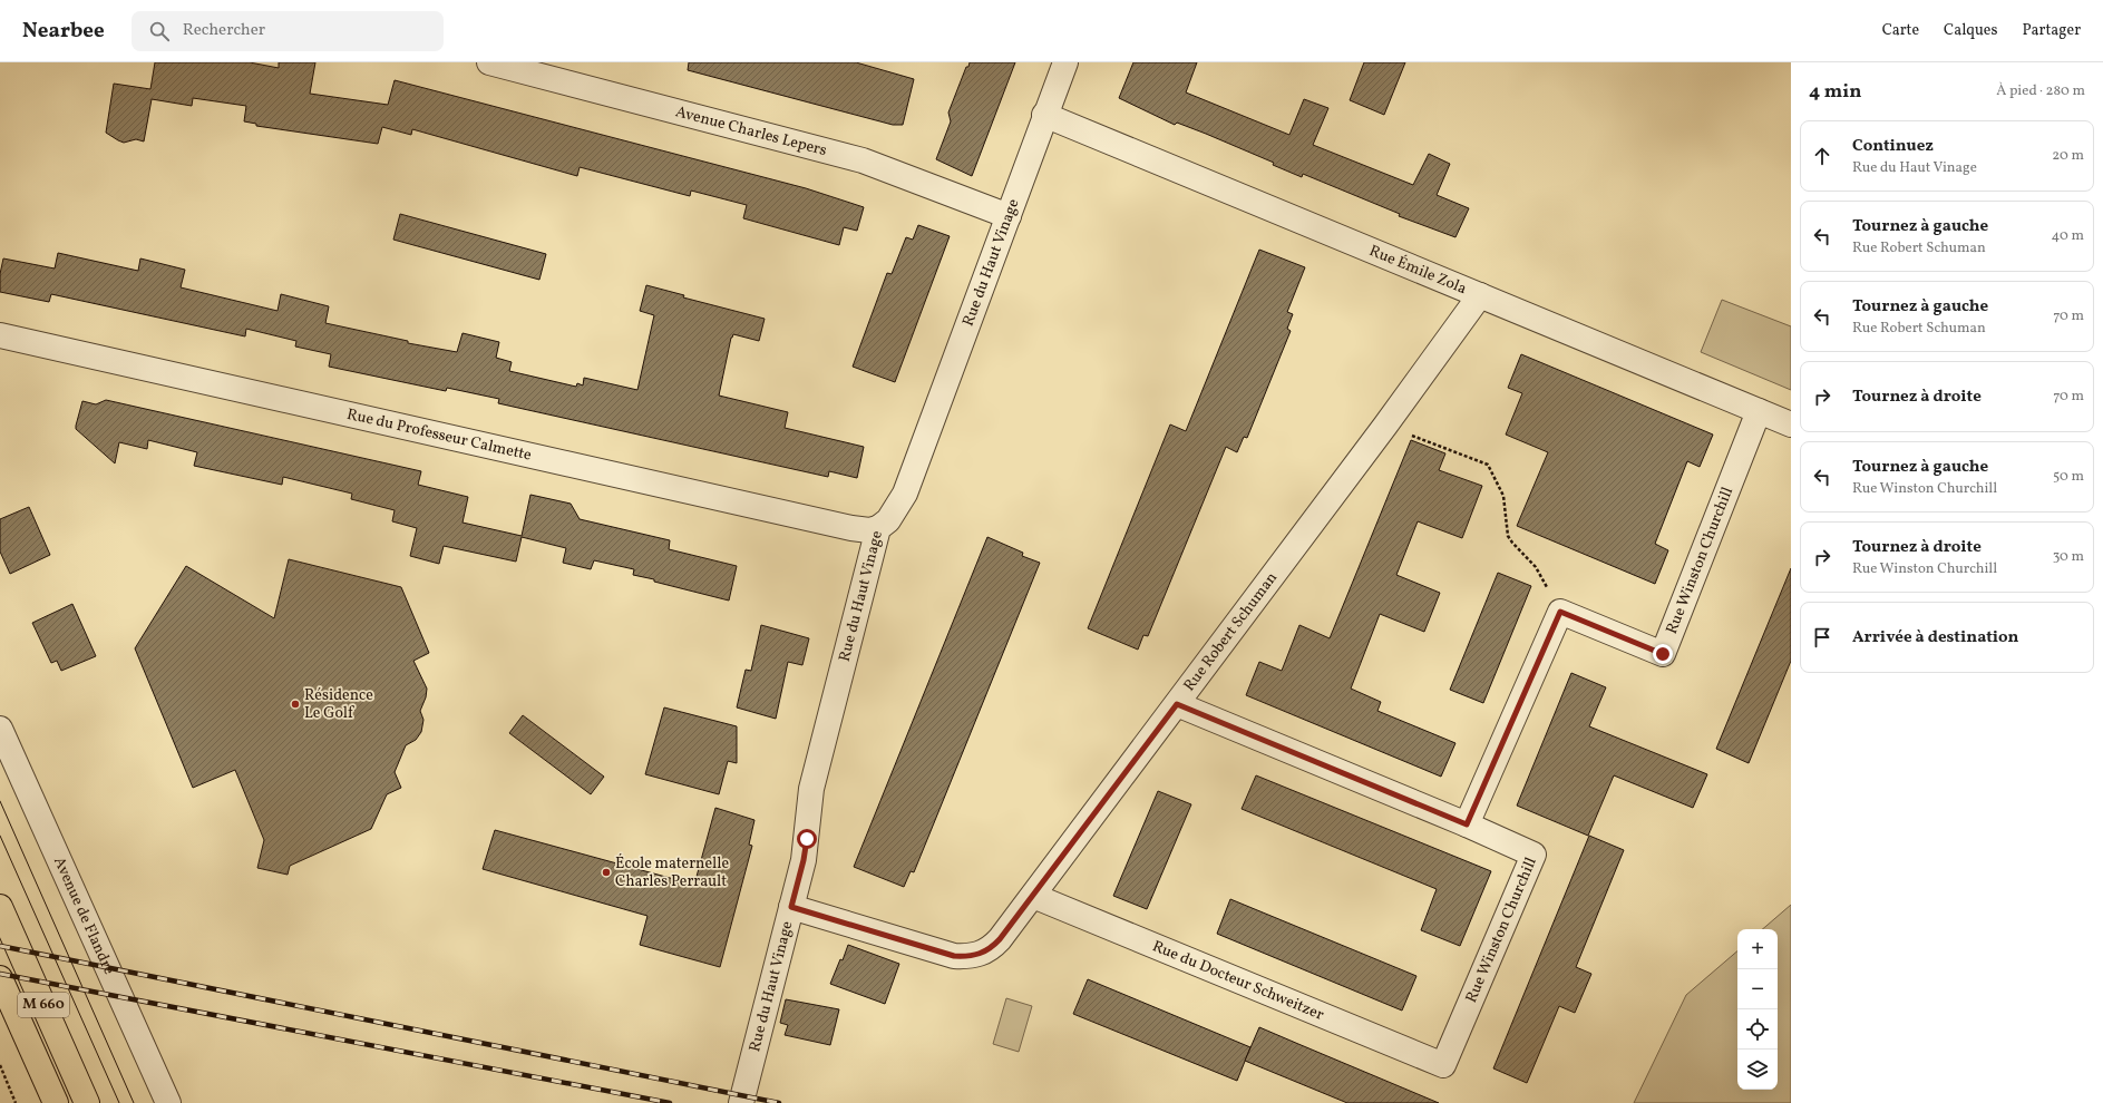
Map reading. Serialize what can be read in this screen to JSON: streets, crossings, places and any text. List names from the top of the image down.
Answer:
{
  "streets": {
    "main road": ["M 660"],
    "street": [
      "Avenue Charles Lepers",
      "Rue du Haut Vinage",
      "Rue Émile Zola",
      "Rue du Professeur Calmette",
      "Rue Winston Churchill",
      "Rue Robert Schuman",
      "Avenue de Flandre",
      "Rue du Docteur Schweitzer"
    ]
  },
  "crossings": [
    ["Avenue Charles Lepers", "Rue du Haut Vinage"],
    ["Rue du Haut Vinage", "Rue Émile Zola"],
    ["Rue du Haut Vinage", "Rue du Professeur Calmette"],
    ["Rue du Haut Vinage", "Rue Robert Schuman"],
    ["Rue Émile Zola", "Rue Winston Churchill"],
    ["Rue Émile Zola", "Rue Robert Schuman"],
    ["Rue Winston Churchill", "Rue du Docteur Schweitzer"],
    ["Rue Robert Schuman", "Rue du Docteur Schweitzer"]
  ],
  "places": ["Résidence Le Golf", "École maternelle Charles Perrault"],
  "page": {
    "header": "Nearbee",
    "search": "Rechercher",
    "nav": ["Carte", "Calques", "Partager"],
    "heading": ["4 min", "À pied · 280 m"],
    "list": [
      ["Continuez", "Rue du Haut Vinage", "20 m"],
      ["Tournez à gauche", "Rue Robert Schuman", "40 m"],
      ["Tournez à gauche", "Rue Robert Schuman", "70 m"],
      ["Tournez à droite", "70 m"],
      ["Tournez à gauche", "Rue Winston Churchill", "50 m"],
      ["Tournez à droite", "Rue Winston Churchill", "30 m"],
      "Arrivée à destination"
    ],
    "map_buttons": ["+", "−"]
  }
}
